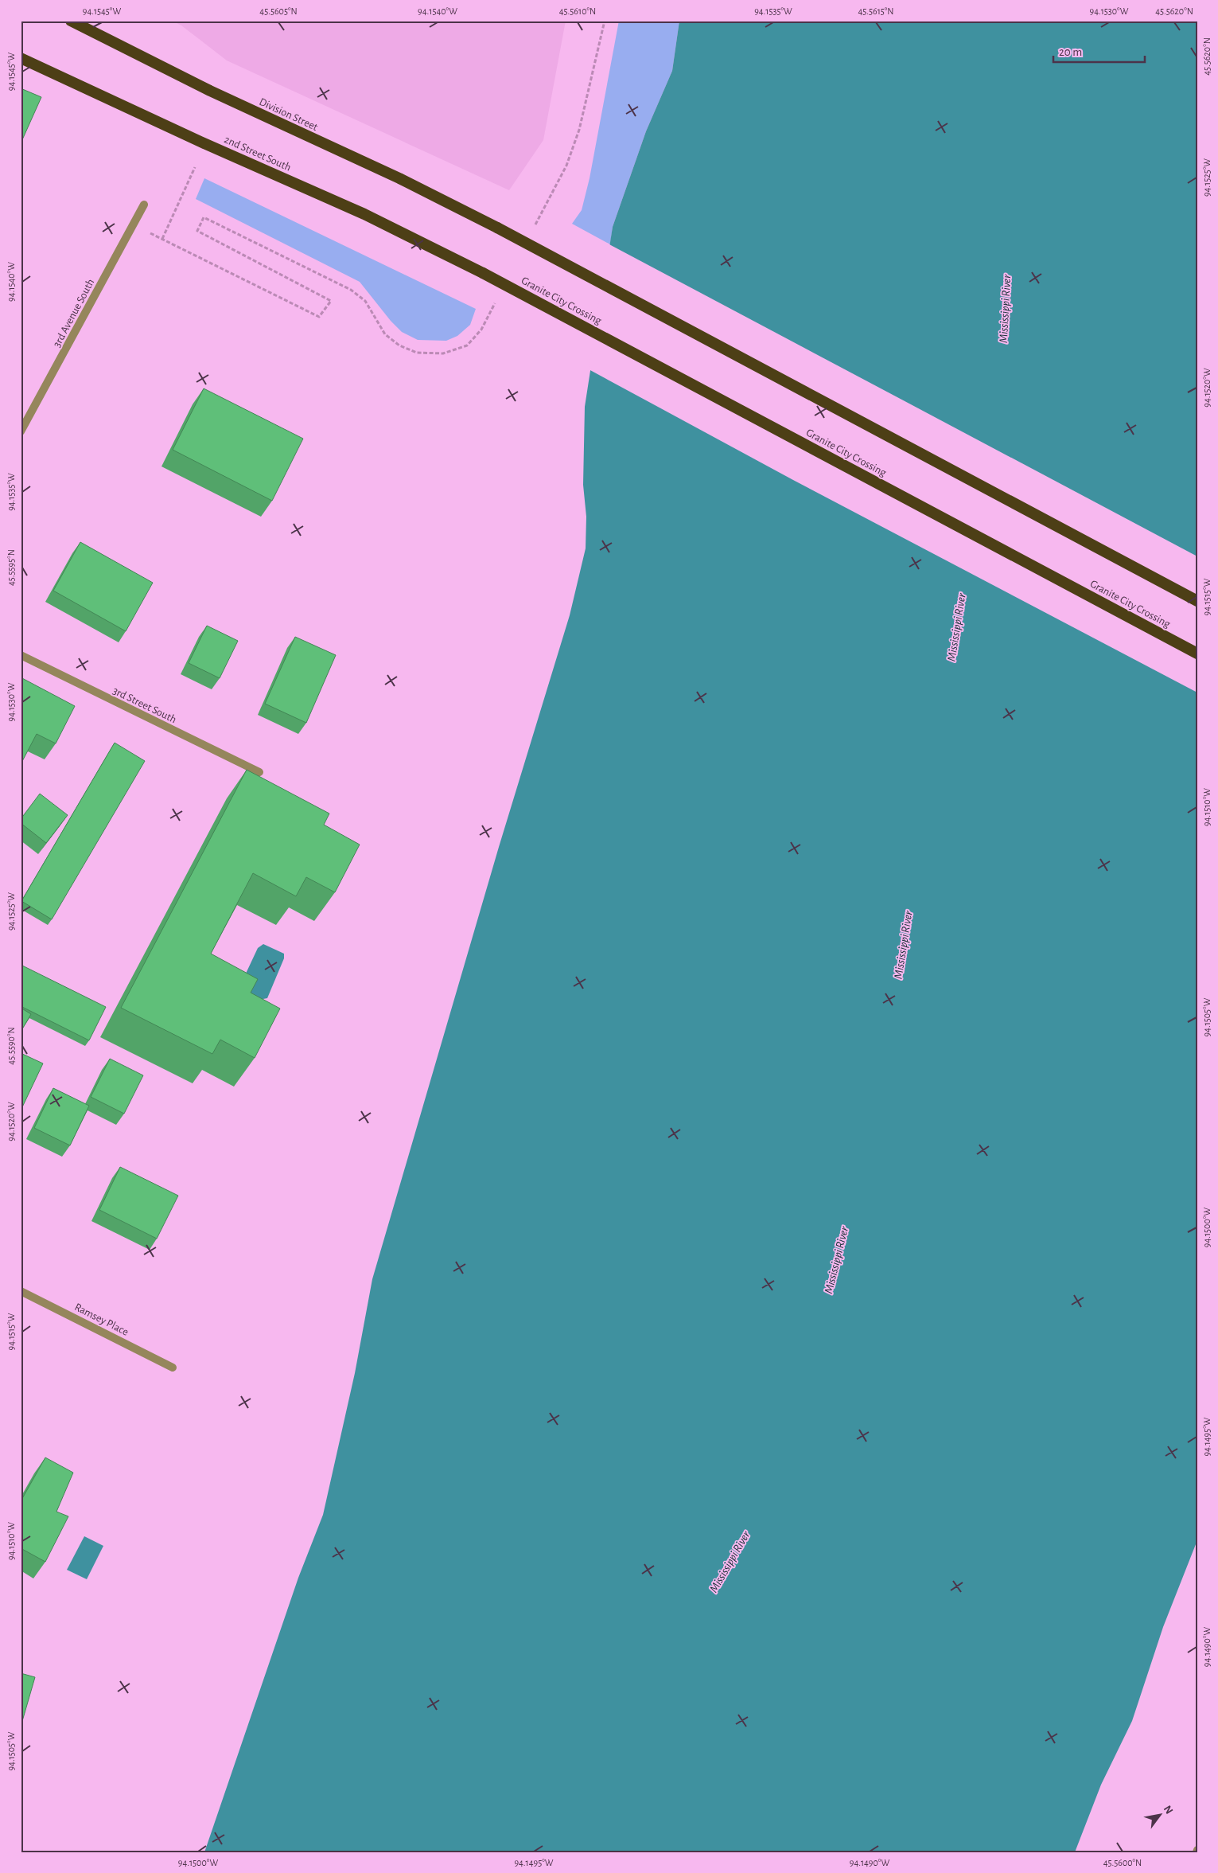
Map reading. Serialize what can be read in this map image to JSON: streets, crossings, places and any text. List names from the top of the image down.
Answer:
{
  "streets": {
    "highway": ["Division Street", "2nd Street South", "Granite City Crossing"],
    "street": ["3rd Avenue South", "3rd Street South", "Ramsey Place"]
  },
  "crossings": [
    ["2nd Street South", "Granite City Crossing"]
  ],
  "water": ["Mississippi River"],
  "scale_bar": "20 m",
  "north": "top right",
  "coordinates": [
    "94.1545°W",
    "45.5605°N",
    "94.1540°W",
    "45.5610°N",
    "94.1535°W",
    "45.5615°N",
    "94.1530°W",
    "45.5620°N",
    "94.1525°W",
    "94.1520°W",
    "45.5595°N",
    "94.1515°W",
    "94.1510°W",
    "94.1505°W",
    "45.5590°N",
    "94.1500°W",
    "94.1495°W",
    "94.1490°W",
    "45.5600°N"
  ]
}
